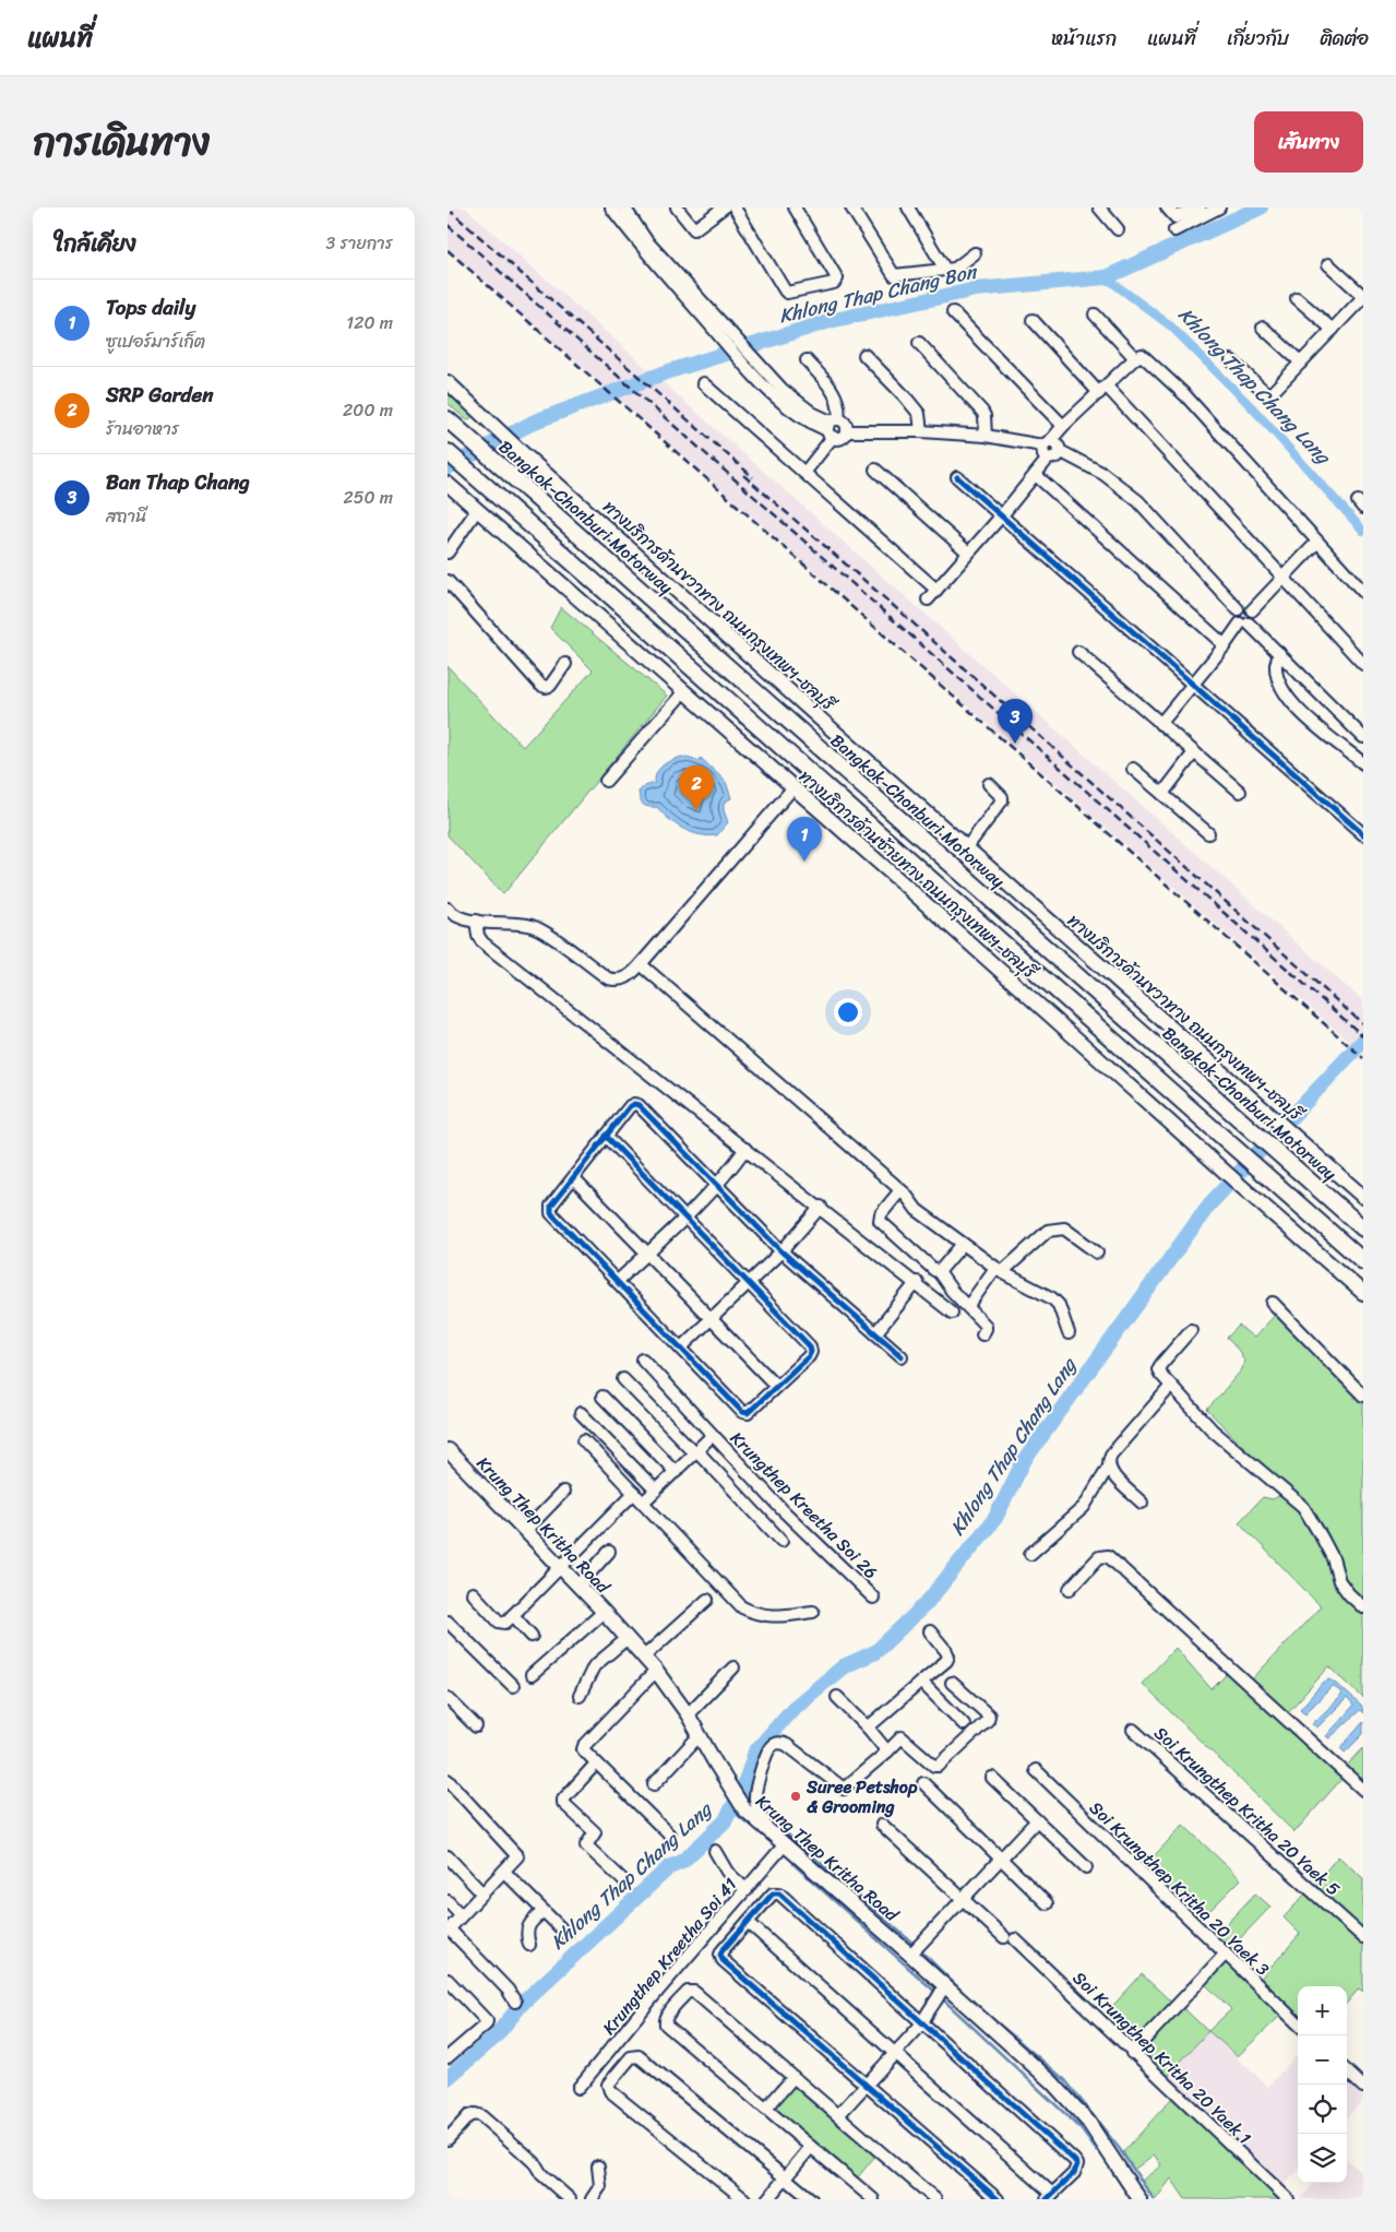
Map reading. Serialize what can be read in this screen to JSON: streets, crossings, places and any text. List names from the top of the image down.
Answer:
{
  "streets": {
    "highway": ["Bangkok-Chonburi Motorway"],
    "main road": ["ทางบริการด้านขวาทาง ถนนกรุงเทพฯ-ชลบุรี", "ทางบริการด้านซ้ายทาง ถนนกรุงเทพฯ-ชลบุรี", "Krung Thep Kritha Road"],
    "street": [
      "Krungthep Kreetha Soi 26",
      "Soi Krungthep Kritha 20 Yaek 5",
      "Soi Krungthep Kritha 20 Yaek 3",
      "Krungthep Kreetha Soi 41",
      "Soi Krungthep Kritha 20 Yaek 1"
    ]
  },
  "crossings": [
    ["Krung Thep Kritha Road", "Krungthep Kreetha Soi 41"]
  ],
  "water": ["Khlong Thap Chang Bon", "Khlong Thap Chang Lang"],
  "places": ["Suree Petshop & Grooming"],
  "page": {
    "header": "แผนที่",
    "nav": [
      "หน้าแรก",
      "แผนที่",
      "เกี่ยวกับ",
      "ติดต่อ"
    ],
    "title": "การเดินทาง",
    "buttons": "เส้นทาง",
    "heading": ["ใกล้เคียง", "3 รายการ"],
    "list": [
      {
        "mark": "1",
        "name": "Tops daily",
        "note": "ซูเปอร์มาร์เก็ต",
        "value": "120 m"
      },
      {
        "mark": "2",
        "name": "SRP Garden",
        "note": "ร้านอาหาร",
        "value": "200 m"
      },
      {
        "mark": "3",
        "name": "Ban Thap Chang",
        "note": "สถานี",
        "value": "250 m"
      }
    ],
    "pins": ["3", "2", "1"],
    "map_buttons": ["+", "−"]
  }
}
